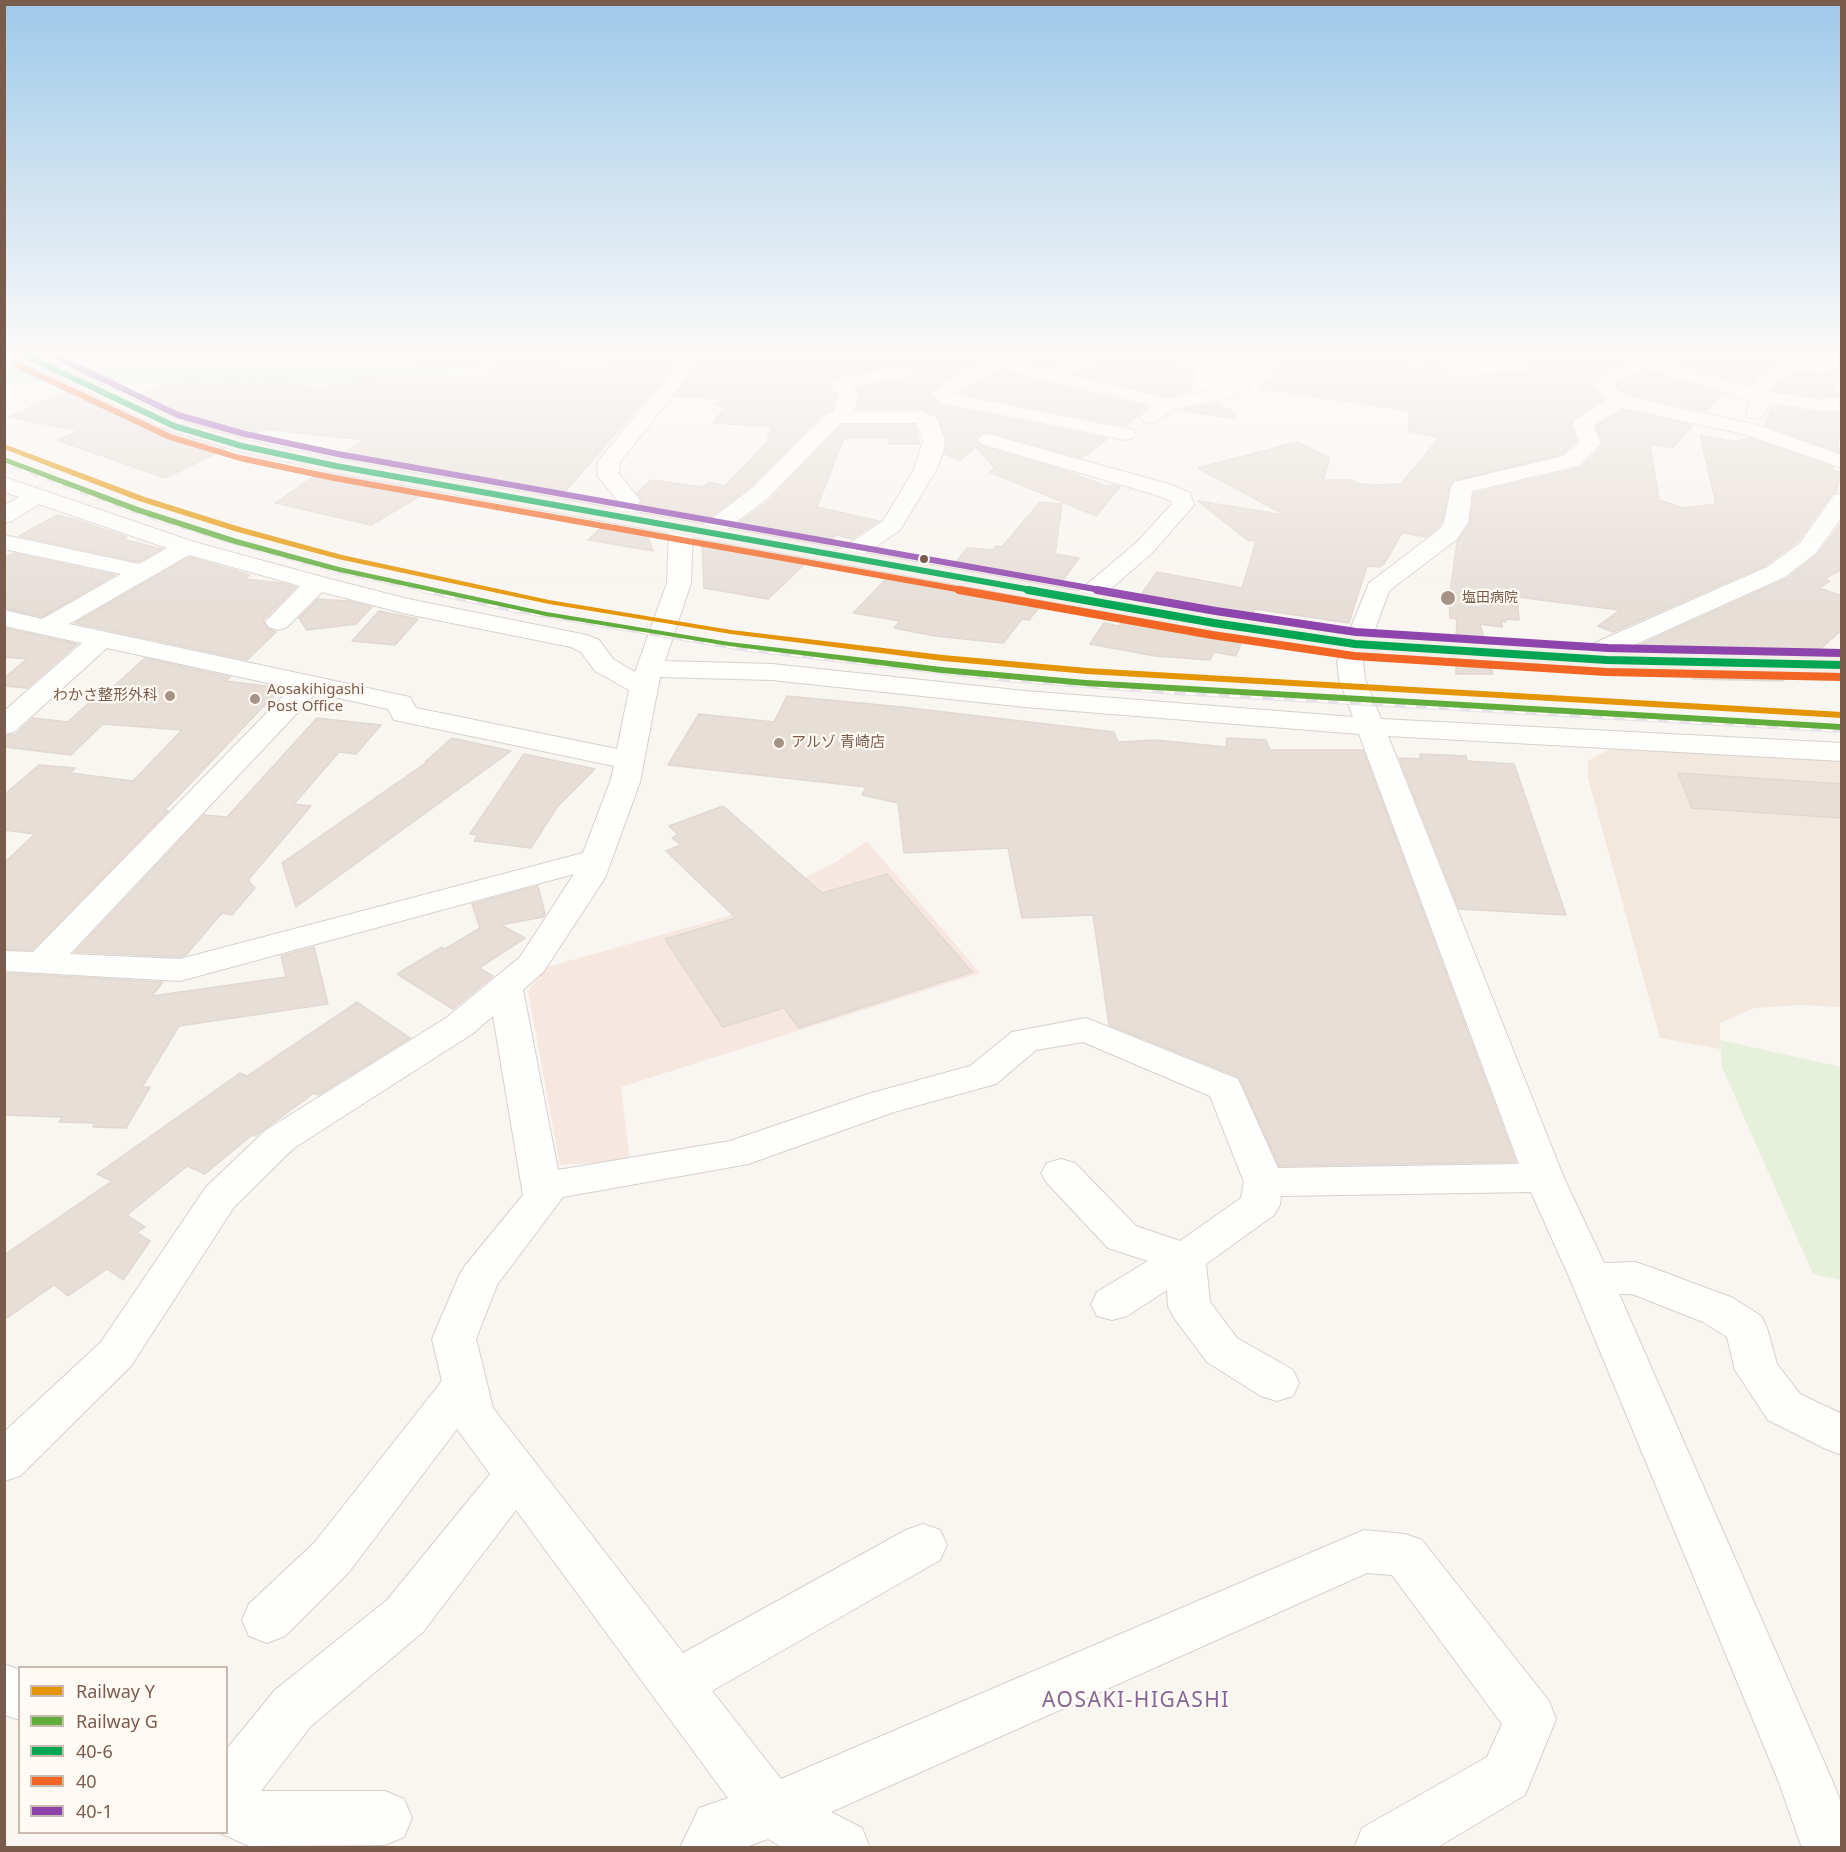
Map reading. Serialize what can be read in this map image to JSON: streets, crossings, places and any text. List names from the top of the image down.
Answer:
{
  "districts": ["AOSAKI-HIGASHI"],
  "places": [
    "塩田病院",
    "わかさ整形外科",
    "Aosakihigashi Post Office",
    "アルゾ 青崎店"
  ],
  "lines": [
    "transit line 40-6",
    "transit line 40",
    "transit line 40-1",
    "rail line Y",
    "rail line G"
  ],
  "legend": [
    "Railway Y",
    "Railway G",
    "40-6",
    "40",
    "40-1"
  ]
}
